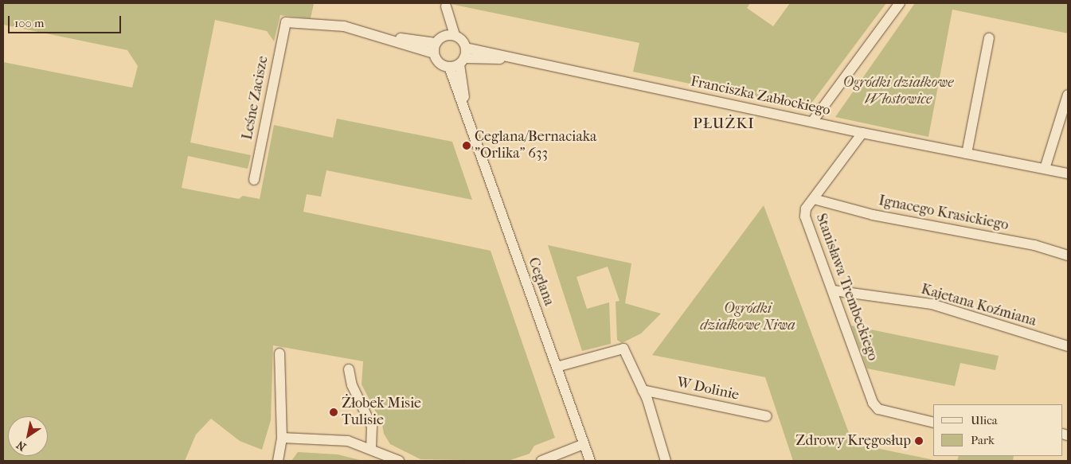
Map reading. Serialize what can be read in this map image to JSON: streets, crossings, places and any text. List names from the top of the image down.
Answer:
{
  "streets": {
    "street": [
      "Franciszka Zabłockiego",
      "Leśne Zacisze",
      "Ignacego Krasickiego",
      "Ceglana",
      "Stanisława Trembeckiego",
      "Kajetana Koźmiana",
      "W Dolinie"
    ]
  },
  "crossings": [
    ["Franciszka Zabłockiego", "Leśne Zacisze"],
    ["Franciszka Zabłockiego", "Ceglana"],
    ["Franciszka Zabłockiego", "Stanisława Trembeckiego"],
    ["Leśne Zacisze", "Ceglana"],
    ["Ignacego Krasickiego", "Stanisława Trembeckiego"],
    ["Stanisława Trembeckiego", "Kajetana Koźmiana"]
  ],
  "districts": ["PŁUŻKI"],
  "parks": ["Ogródki działkowe Włostowice", "Ogródki działkowe Niwa"],
  "places": ["Ceglana/Bernaciaka \"Orlika\" 633", "Żłobek Misie Tulisie", "Zdrowy Kręgosłup"],
  "legend": ["Ulica", "Park"],
  "scale_bar": "100 m",
  "north": "bottom left"
}
